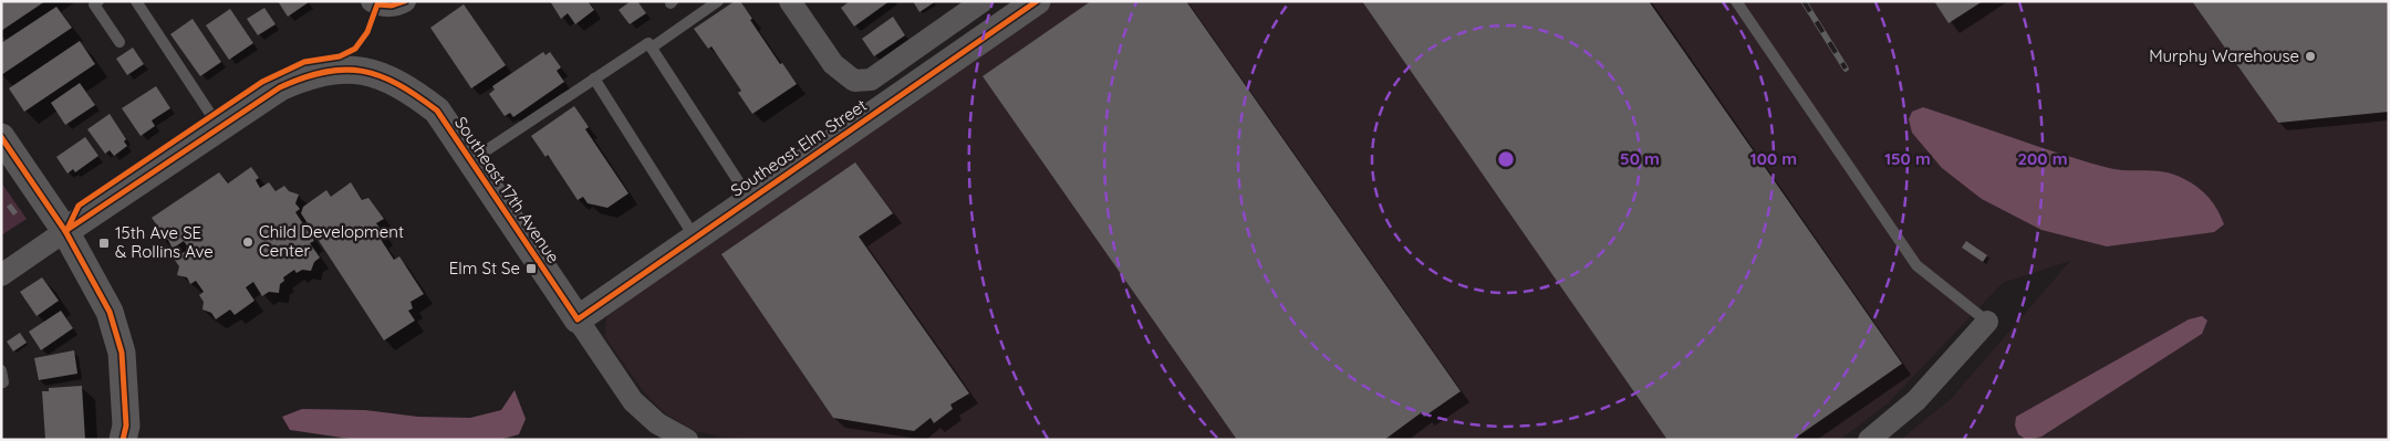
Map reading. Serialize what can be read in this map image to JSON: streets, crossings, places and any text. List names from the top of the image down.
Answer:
{
  "streets": {
    "street": ["Southeast Elm Street", "Southeast 17th Avenue"]
  },
  "crossings": [
    ["Southeast Elm Street", "Southeast 17th Avenue"]
  ],
  "places": {
    "other": ["Murphy Warehouse", "Child Development Center"],
    "transit": ["15th Ave SE & Rollins Ave", "Elm St Se"]
  },
  "rings": [
    "50 m",
    "100 m",
    "150 m",
    "200 m"
  ]
}
